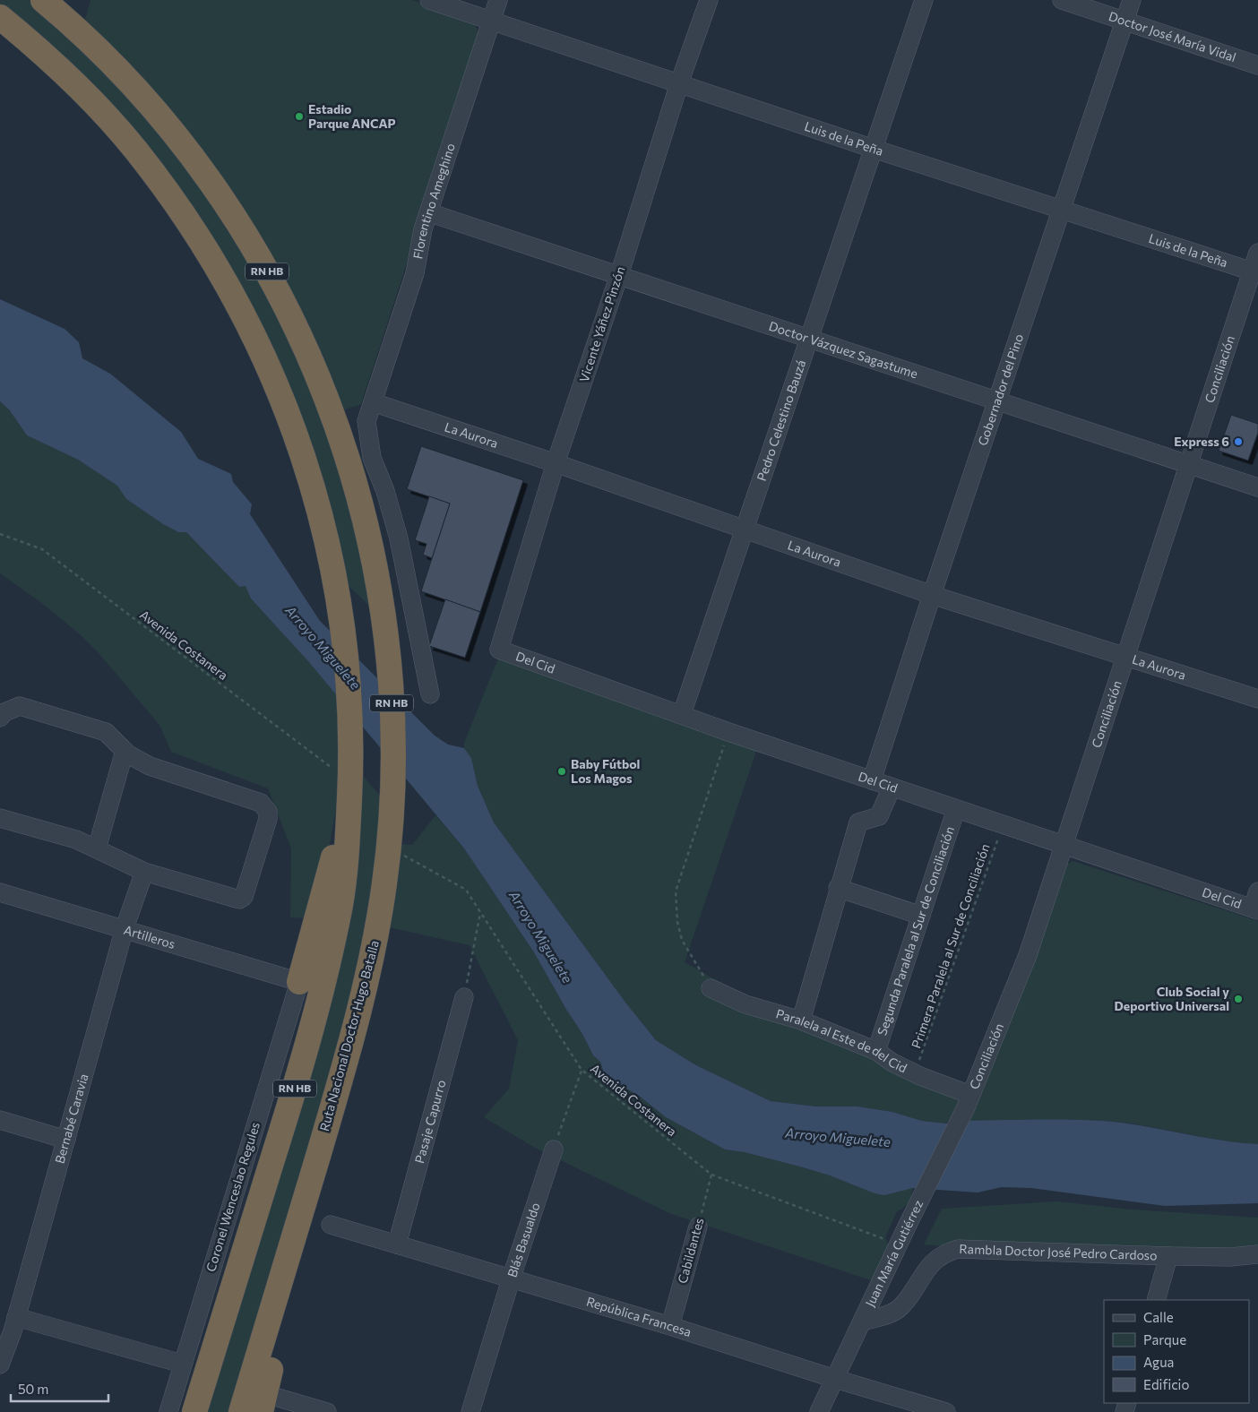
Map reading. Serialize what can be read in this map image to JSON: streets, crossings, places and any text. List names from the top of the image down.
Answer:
{
  "streets": {
    "highway": ["RN HB", "Ruta Nacional Doctor Hugo Batalla"],
    "street": [
      "Doctor José María Vidal",
      "Luis de la Peña",
      "Florentino Ameghino",
      "Vicente Yáñez Pinzón",
      "Doctor Vázquez Sagastume",
      "Conciliación",
      "Gobernador del Pino",
      "Pedro Celestino Bauzá",
      "La Aurora",
      "Del Cid",
      "Segunda Paralela al Sur de Conciliación",
      "Artilleros",
      "Paralela al Este de del Cid",
      "Bernabé Caravia",
      "Pasaje Capurro",
      "Coronel Wenceslao Regules",
      "Blás Basualdo",
      "Cabildantes",
      "Juan María Gutiérrez",
      "Rambla Doctor José Pedro Cardoso",
      "República Francesa"
    ],
    "path": ["Avenida Costanera", "Primera Paralela al Sur de Conciliación"]
  },
  "crossings": [
    ["Doctor José María Vidal", "Gobernador del Pino"],
    ["Luis de la Peña", "Florentino Ameghino"],
    ["Luis de la Peña", "Vicente Yáñez Pinzón"],
    ["Luis de la Peña", "Conciliación"],
    ["Luis de la Peña", "Gobernador del Pino"],
    ["Luis de la Peña", "Pedro Celestino Bauzá"],
    ["Florentino Ameghino", "Doctor Vázquez Sagastume"],
    ["Florentino Ameghino", "La Aurora"],
    ["RN HB", "Avenida Costanera"],
    ["Vicente Yáñez Pinzón", "Doctor Vázquez Sagastume"],
    ["Vicente Yáñez Pinzón", "La Aurora"],
    ["Vicente Yáñez Pinzón", "Del Cid"],
    ["Doctor Vázquez Sagastume", "Conciliación"],
    ["Doctor Vázquez Sagastume", "Gobernador del Pino"],
    ["Doctor Vázquez Sagastume", "Pedro Celestino Bauzá"],
    ["Conciliación", "La Aurora"],
    ["Conciliación", "Del Cid"],
    ["Conciliación", "Paralela al Este de del Cid"],
    ["Conciliación", "Juan María Gutiérrez"],
    ["Gobernador del Pino", "La Aurora"],
    ["Gobernador del Pino", "Del Cid"],
    ["Pedro Celestino Bauzá", "La Aurora"],
    ["Pedro Celestino Bauzá", "Del Cid"],
    ["Avenida Costanera", "Ruta Nacional Doctor Hugo Batalla"],
    ["Avenida Costanera", "Cabildantes"],
    ["Avenida Costanera", "Juan María Gutiérrez"],
    ["Del Cid", "Segunda Paralela al Sur de Conciliación"],
    ["Del Cid", "Primera Paralela al Sur de Conciliación"],
    ["Segunda Paralela al Sur de Conciliación", "Paralela al Este de del Cid"],
    ["Artilleros", "Bernabé Caravia"],
    ["Artilleros", "Coronel Wenceslao Regules"],
    ["Primera Paralela al Sur de Conciliación", "Paralela al Este de del Cid"],
    ["Paralela al Este de del Cid", "Juan María Gutiérrez"],
    ["Pasaje Capurro", "República Francesa"],
    ["Blás Basualdo", "República Francesa"],
    ["Cabildantes", "República Francesa"],
    ["Juan María Gutiérrez", "Rambla Doctor José Pedro Cardoso"],
    ["Juan María Gutiérrez", "República Francesa"]
  ],
  "water": ["Arroyo Miguelete"],
  "places": [
    "Estadio Parque ANCAP",
    "Express 6",
    "Baby Fútbol Los Magos",
    "Club Social y Deportivo Universal"
  ],
  "legend": [
    "Calle",
    "Parque",
    "Agua",
    "Edificio"
  ],
  "scale_bar": "50 m"
}
